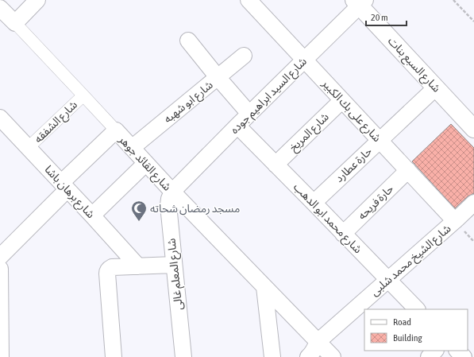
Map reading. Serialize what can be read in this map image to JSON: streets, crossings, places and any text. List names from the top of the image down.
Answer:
{
  "streets": {
    "main road": ["شارع السبع بنات"],
    "street": [
      "شارع السيد ابراهيم جوده",
      "شارع ابو شهبه",
      "شارع على بك الكبير",
      "شارع الشفقه",
      "شارع المريخ",
      "شارع القائد جوهر",
      "حارة عطارد",
      "شارع برهان باشا",
      "حارة فريحه",
      "شارع محمد ابو الدهب",
      "شارع الشيخ محمد شلبى",
      "شارع المعلم غالى"
    ]
  },
  "crossings": [
    ["شارع السبع بنات", "شارع السيد ابراهيم جوده"],
    ["شارع السبع بنات", "حارة عطارد"],
    ["شارع السيد ابراهيم جوده", "شارع على بك الكبير"],
    ["شارع السيد ابراهيم جوده", "شارع القائد جوهر"],
    ["شارع السيد ابراهيم جوده", "شارع محمد ابو الدهب"],
    ["شارع السيد ابراهيم جوده", "شارع المعلم غالى"],
    ["شارع ابو شهبه", "شارع القائد جوهر"],
    ["شارع على بك الكبير", "شارع المريخ"],
    ["شارع على بك الكبير", "حارة عطارد"],
    ["شارع على بك الكبير", "حارة فريحه"],
    ["شارع على بك الكبير", "شارع الشيخ محمد شلبى"],
    ["شارع الشفقه", "شارع القائد جوهر"],
    ["شارع الشفقه", "شارع برهان باشا"],
    ["شارع المريخ", "شارع محمد ابو الدهب"],
    ["شارع القائد جوهر", "شارع الشيخ محمد شلبى"],
    ["شارع القائد جوهر", "شارع المعلم غالى"],
    ["حارة عطارد", "شارع محمد ابو الدهب"],
    ["حارة فريحه", "شارع محمد ابو الدهب"],
    ["شارع محمد ابو الدهب", "شارع الشيخ محمد شلبى"]
  ],
  "places": {
    "mosque": ["مسجد رمضان شحاته"]
  },
  "legend": ["Road", "Building"],
  "scale_bar": "20 m"
}
